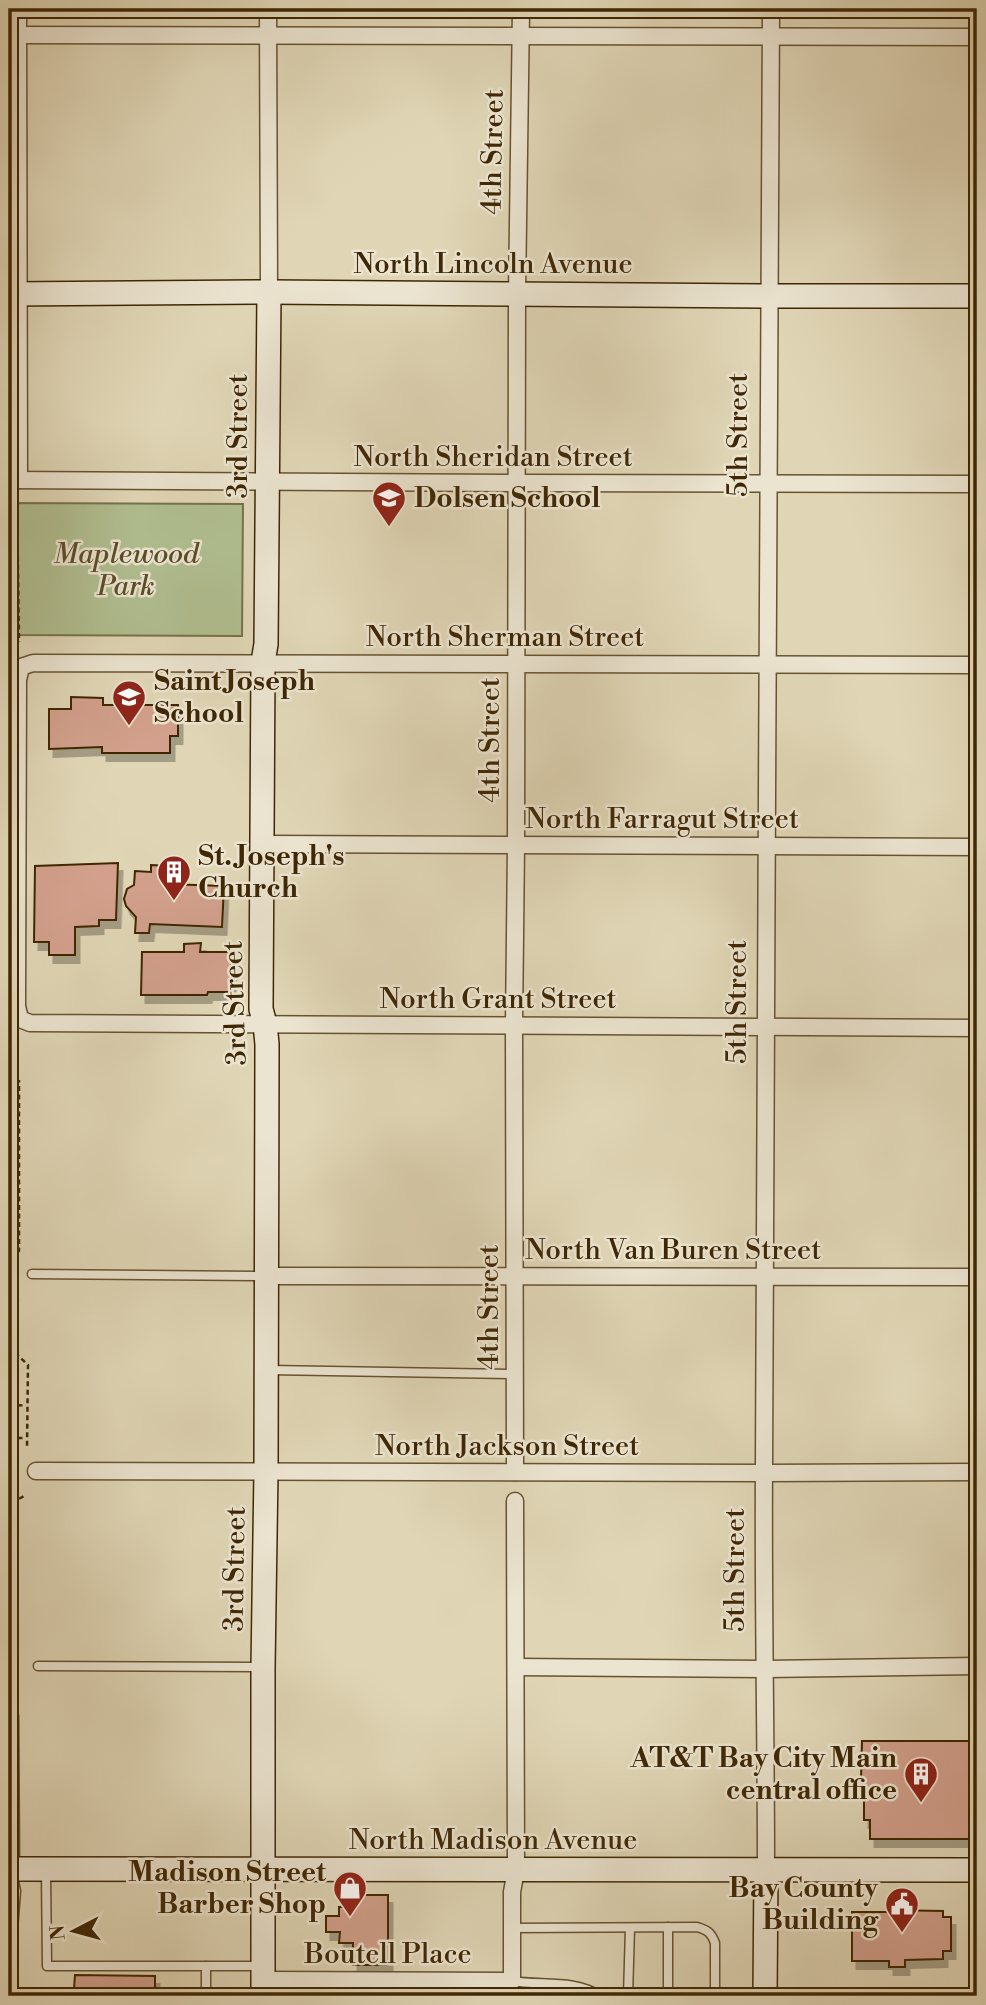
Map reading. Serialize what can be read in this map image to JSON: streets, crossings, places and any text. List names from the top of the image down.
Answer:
{
  "streets": {
    "street": [
      "4th Street",
      "North Lincoln Avenue",
      "5th Street",
      "3rd Street",
      "North Sheridan Street",
      "North Sherman Street",
      "North Farragut Street",
      "North Grant Street",
      "North Van Buren Street",
      "North Jackson Street",
      "North Madison Avenue",
      "Boutell Place"
    ]
  },
  "crossings": [
    ["4th Street", "North Lincoln Avenue"],
    ["4th Street", "North Sheridan Street"],
    ["4th Street", "North Sherman Street"],
    ["4th Street", "North Farragut Street"],
    ["4th Street", "North Grant Street"],
    ["4th Street", "North Van Buren Street"],
    ["4th Street", "North Jackson Street"],
    ["North Lincoln Avenue", "5th Street"],
    ["North Lincoln Avenue", "3rd Street"],
    ["5th Street", "North Sheridan Street"],
    ["5th Street", "North Sherman Street"],
    ["5th Street", "North Farragut Street"],
    ["5th Street", "North Grant Street"],
    ["5th Street", "North Van Buren Street"],
    ["5th Street", "North Jackson Street"],
    ["5th Street", "North Madison Avenue"],
    ["3rd Street", "North Sheridan Street"],
    ["3rd Street", "North Sherman Street"],
    ["3rd Street", "North Farragut Street"],
    ["3rd Street", "North Grant Street"],
    ["3rd Street", "North Van Buren Street"],
    ["3rd Street", "North Jackson Street"],
    ["3rd Street", "North Madison Avenue"],
    ["3rd Street", "Boutell Place"],
    ["North Sherman Street", "North Grant Street"]
  ],
  "parks": ["Maplewood Park"],
  "places": {
    "school or university": ["Dolsen School", "Saint Joseph School"],
    "building": ["St. Joseph's Church", "AT&T Bay City Main central office"],
    "shop": ["Madison Street Barber Shop"],
    "public building": ["Bay County Building"]
  },
  "north": "left"
}
